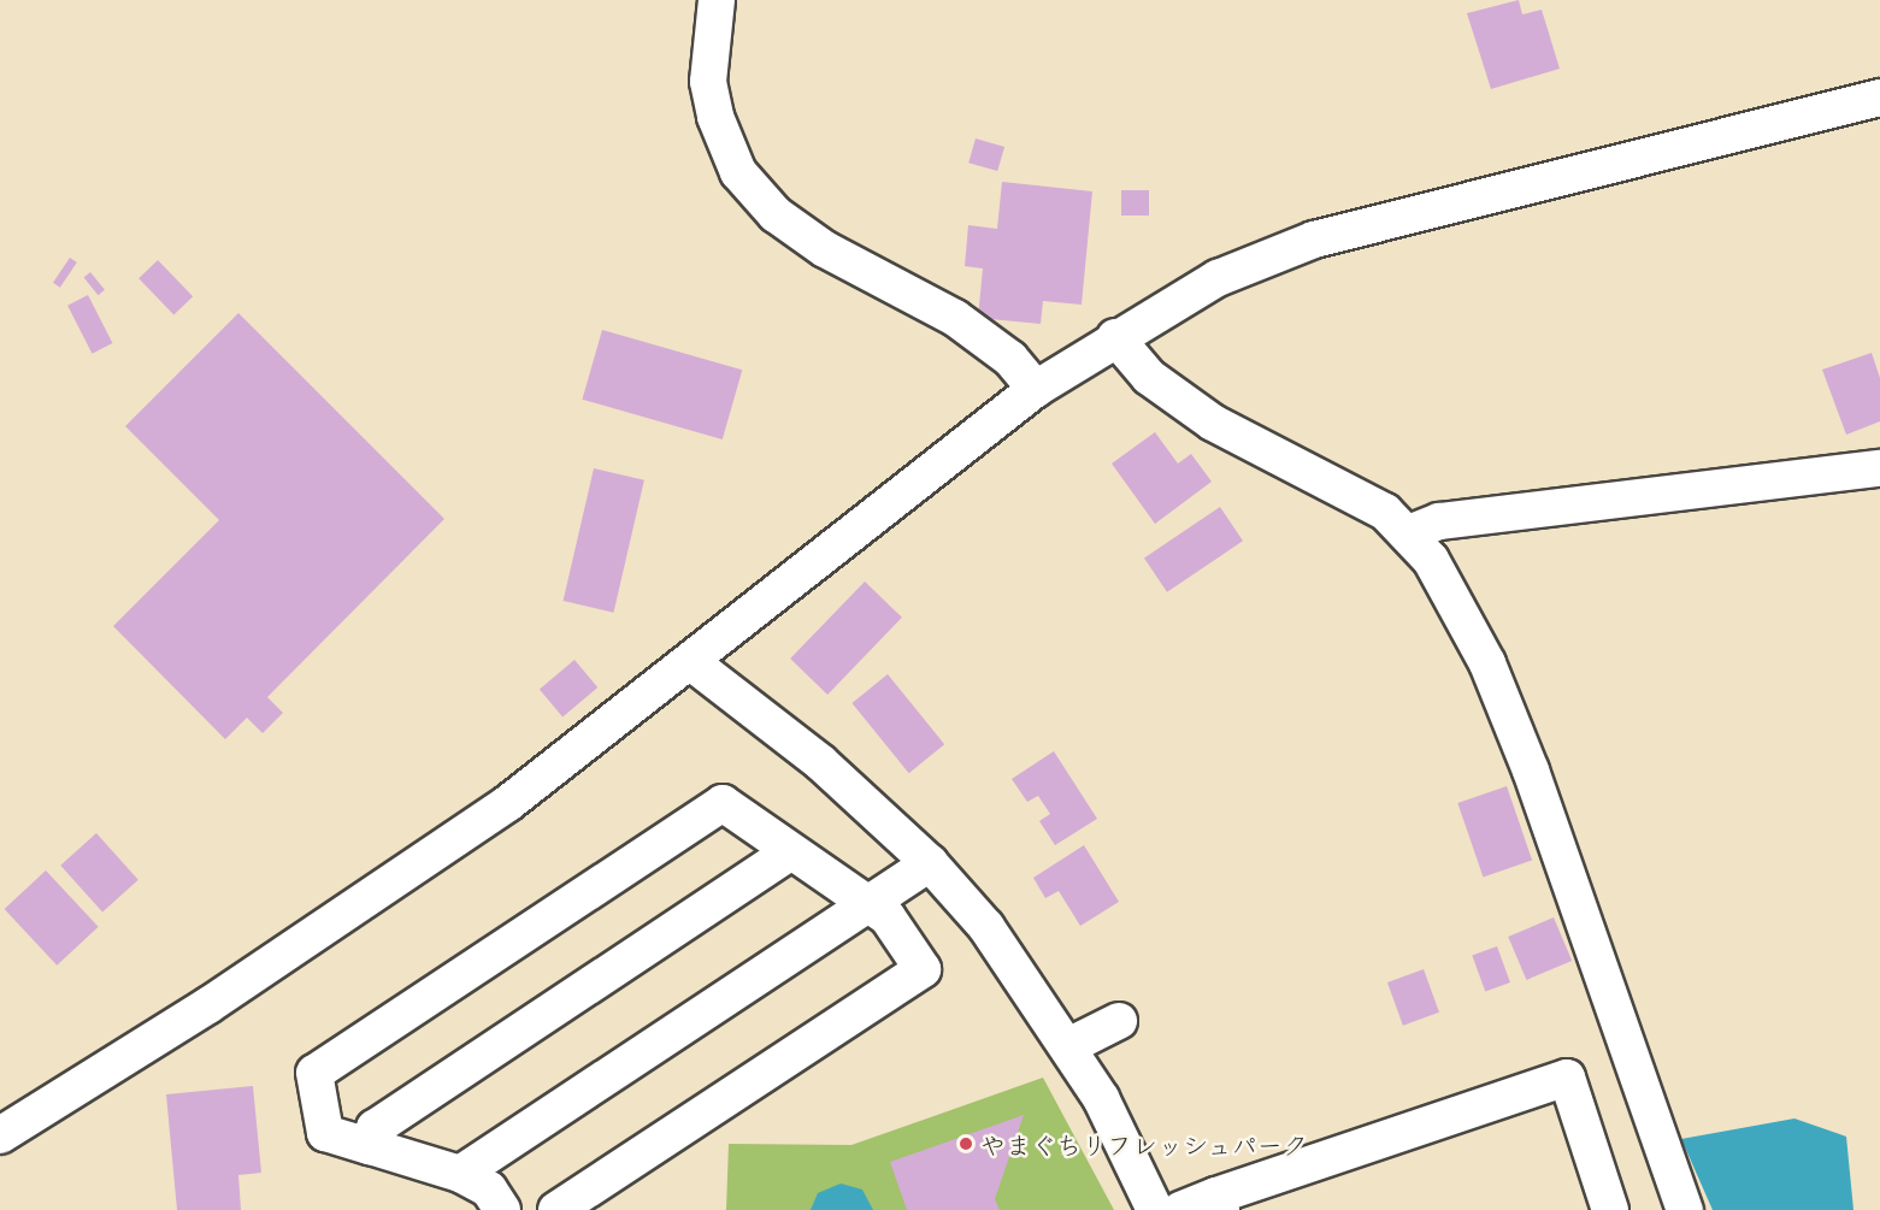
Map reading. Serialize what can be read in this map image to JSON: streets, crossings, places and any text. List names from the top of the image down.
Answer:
{
  "places": ["やまぐちリフレッシュパーク"]
}
